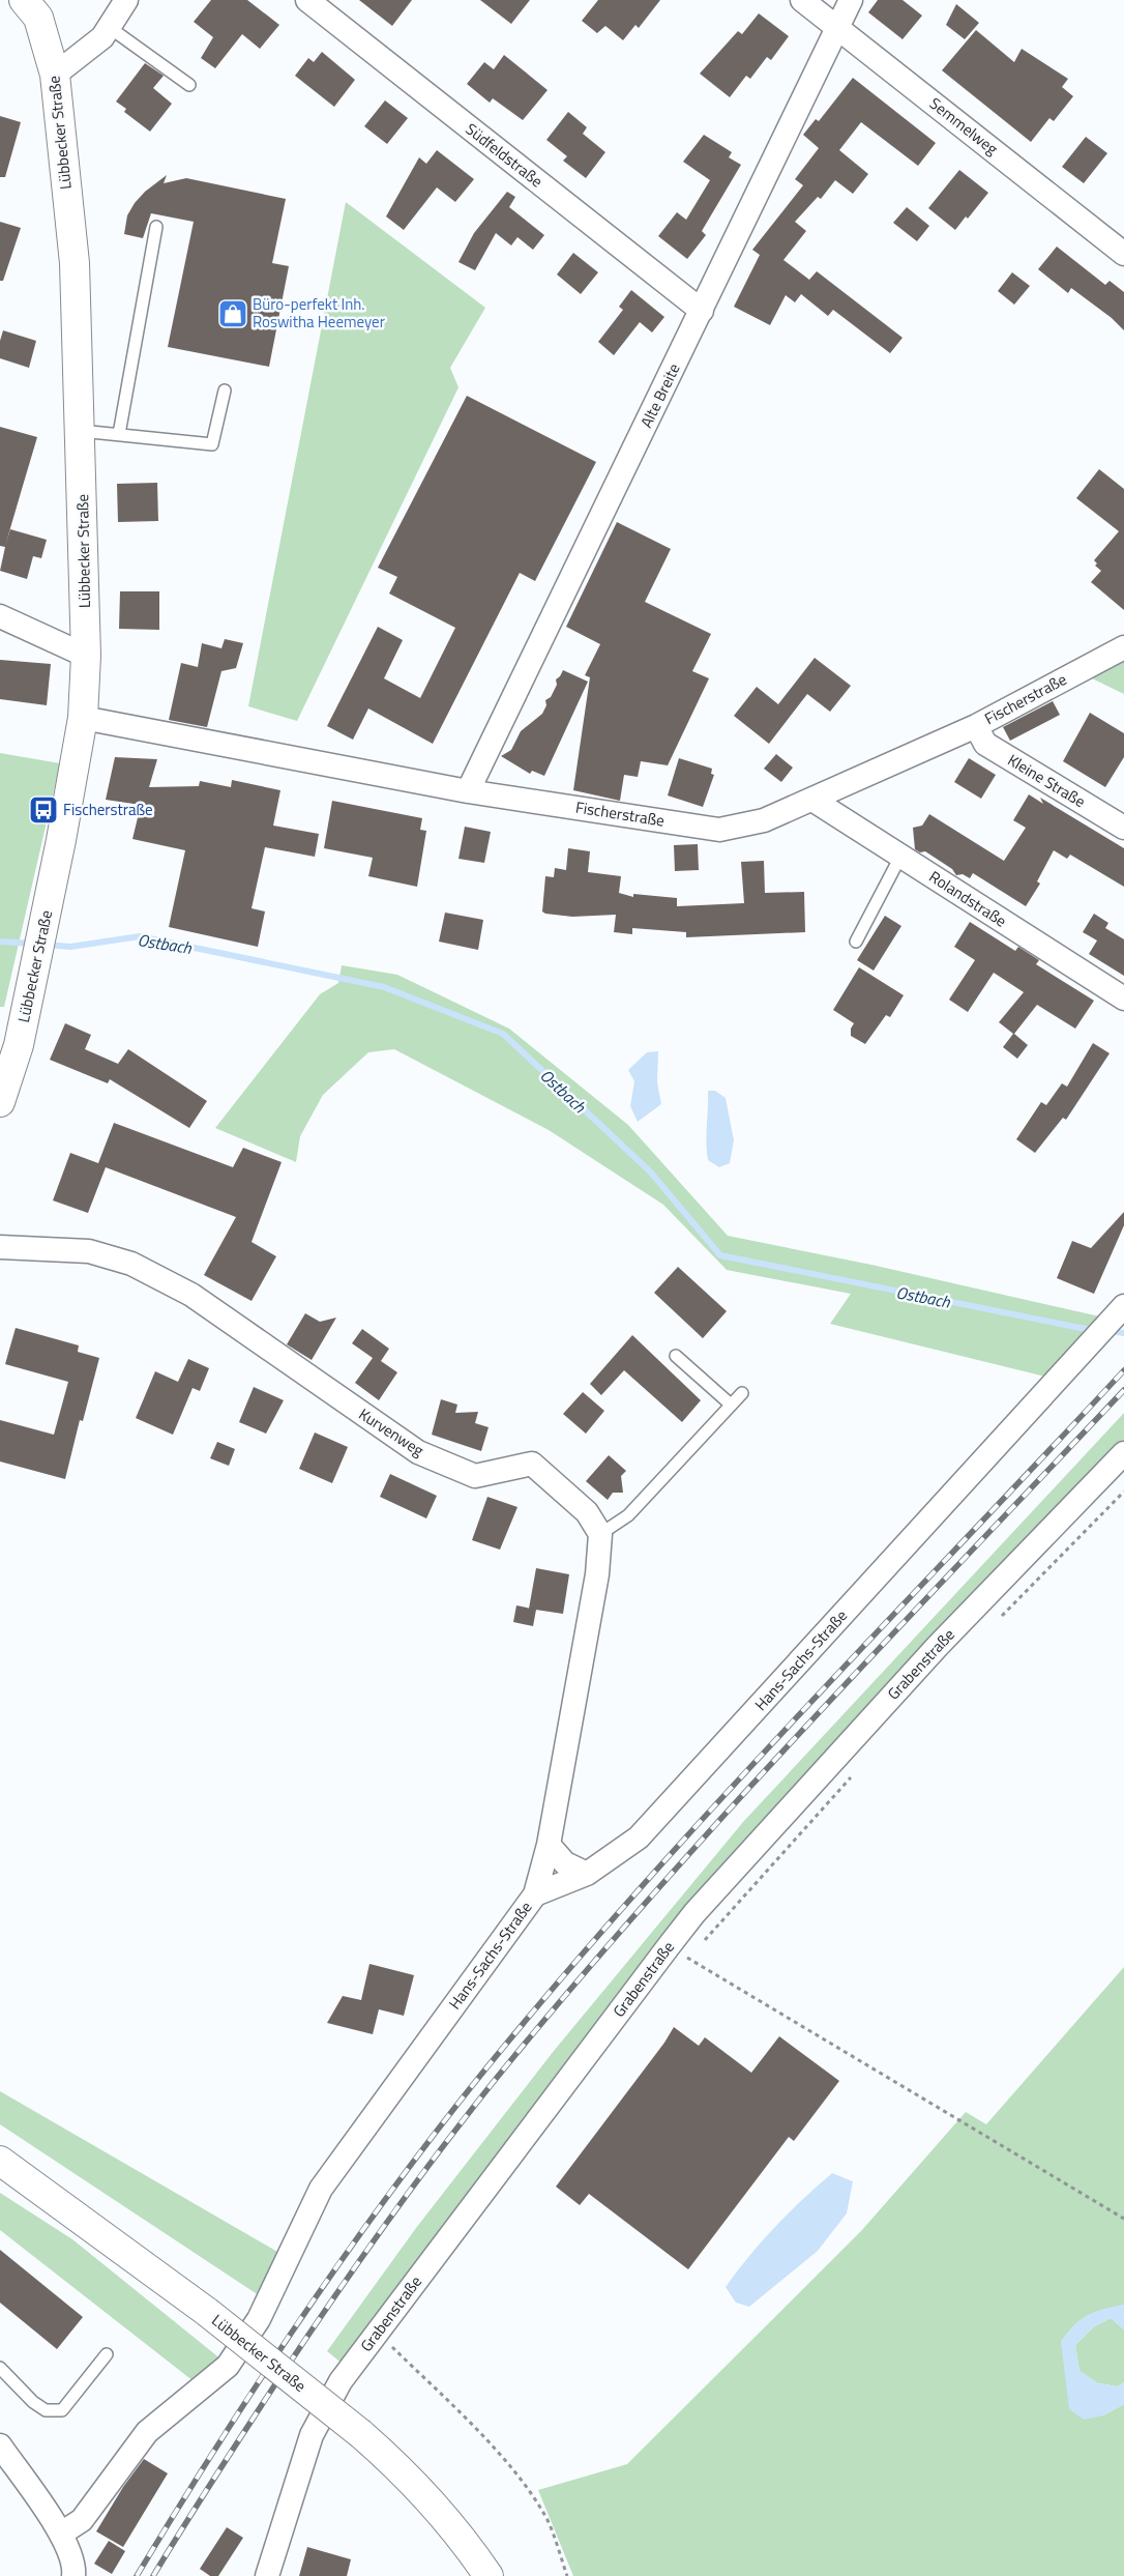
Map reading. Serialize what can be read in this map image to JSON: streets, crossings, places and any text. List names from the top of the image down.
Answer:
{
  "streets": {
    "main road": ["Lübbecker Straße"],
    "street": [
      "Semmelweg",
      "Südfeldstraße",
      "Alte Breite",
      "Fischerstraße",
      "Kleine Straße",
      "Rolandstraße",
      "Kurvenweg",
      "Hans-Sachs-Straße",
      "Grabenstraße"
    ]
  },
  "crossings": [
    ["Semmelweg", "Alte Breite"],
    ["Lübbecker Straße", "Fischerstraße"],
    ["Südfeldstraße", "Alte Breite"],
    ["Alte Breite", "Fischerstraße"],
    ["Fischerstraße", "Kleine Straße"],
    ["Fischerstraße", "Rolandstraße"]
  ],
  "water": ["Ostbach"],
  "places": {
    "shop": ["Büro-perfekt Inh. Roswitha Heemeyer"],
    "bus stop": ["Fischerstraße"]
  }
}
